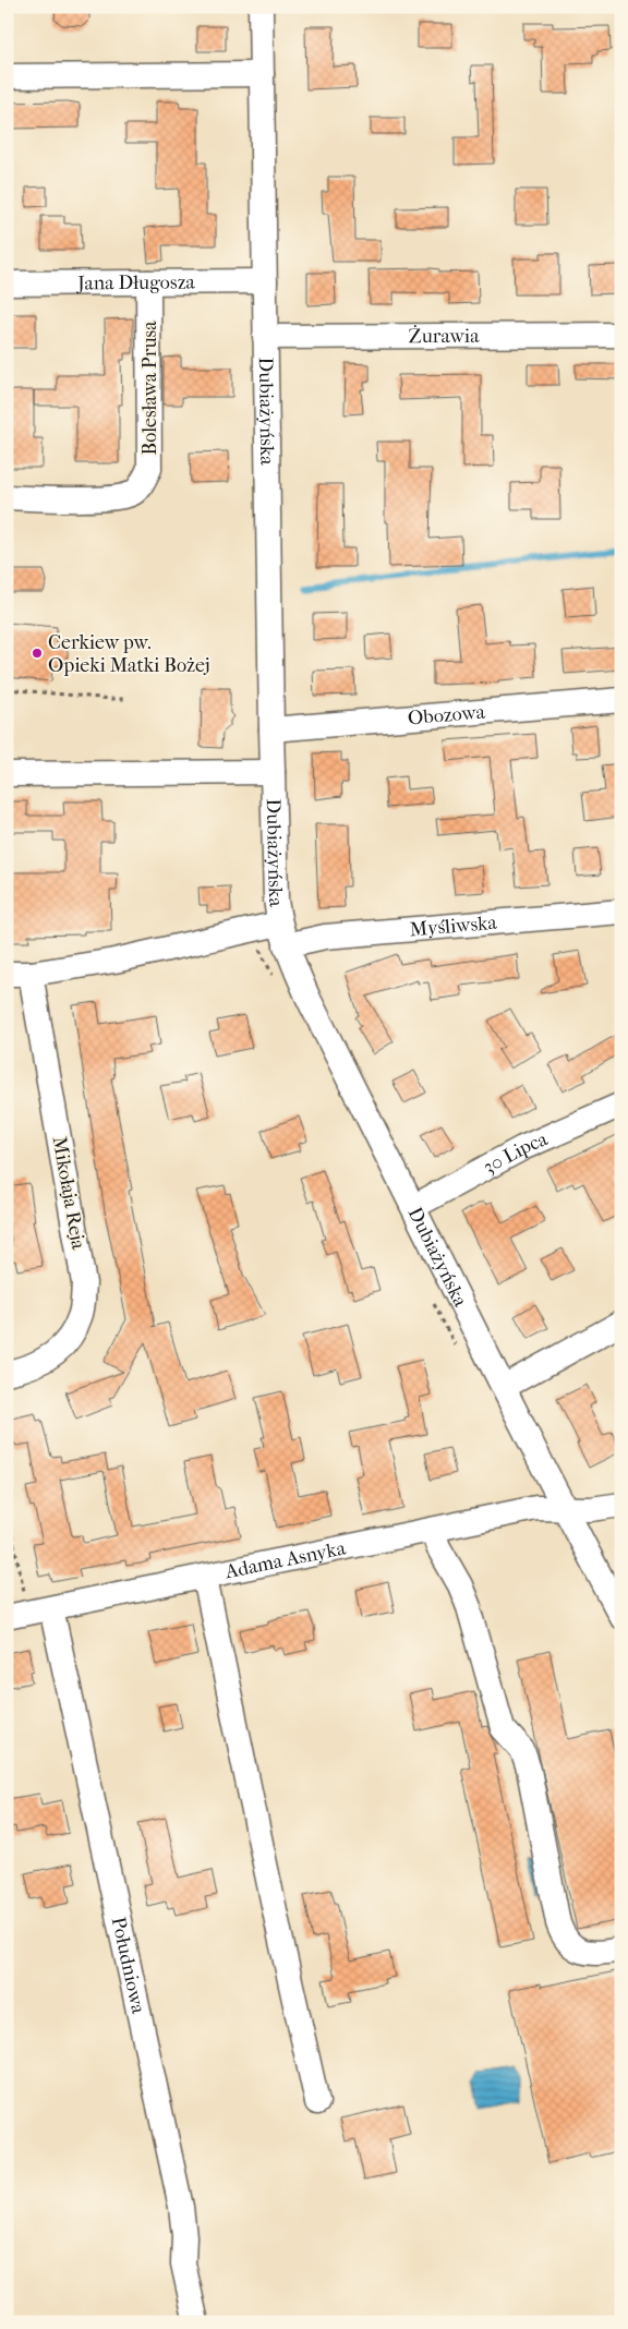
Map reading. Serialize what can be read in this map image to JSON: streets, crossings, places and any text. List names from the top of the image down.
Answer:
{
  "streets": {
    "street": [
      "Jana Długosza",
      "Żurawia",
      "Bolesława Prusa",
      "Dubiażyńska",
      "Obozowa",
      "Myśliwska",
      "30 Lipca",
      "Mikołaja Reja",
      "Adama Asnyka",
      "Południowa"
    ]
  },
  "crossings": [
    ["Jana Długosza", "Bolesława Prusa"],
    ["Jana Długosza", "Dubiażyńska"],
    ["Żurawia", "Dubiażyńska"],
    ["Dubiażyńska", "Obozowa"],
    ["Dubiażyńska", "Myśliwska"],
    ["Dubiażyńska", "30 Lipca"],
    ["Dubiażyńska", "Mikołaja Reja"],
    ["Dubiażyńska", "Adama Asnyka"],
    ["Myśliwska", "Mikołaja Reja"],
    ["Adama Asnyka", "Południowa"]
  ],
  "places": ["Cerkiew pw. Opieki Matki Bożej"]
}
